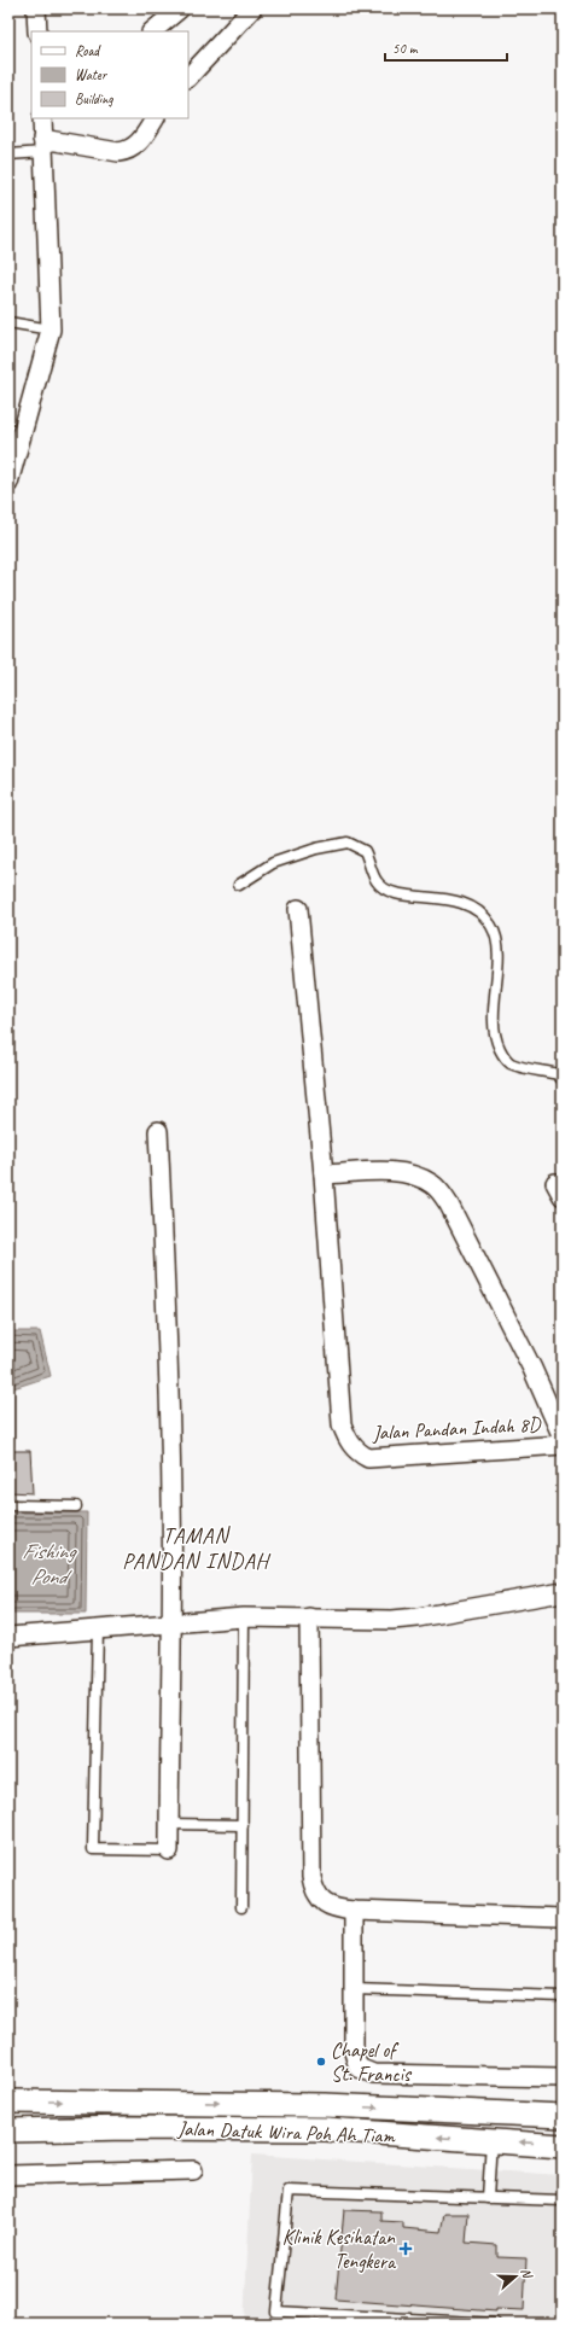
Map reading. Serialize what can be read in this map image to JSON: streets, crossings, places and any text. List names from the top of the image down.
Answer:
{
  "streets": {
    "street": ["Jalan Pandan Indah 8D", "Jalan Datuk Wira Poh Ah Tiam"]
  },
  "districts": ["TAMAN PANDAN INDAH"],
  "water": ["Fishing Pond"],
  "places": {
    "other": ["Chapel of St. Francis"],
    "health": ["Klinik Kesihatan Tengkera"]
  },
  "legend": ["Road", "Water", "Building"],
  "scale_bar": "50 m",
  "north": "right"
}
